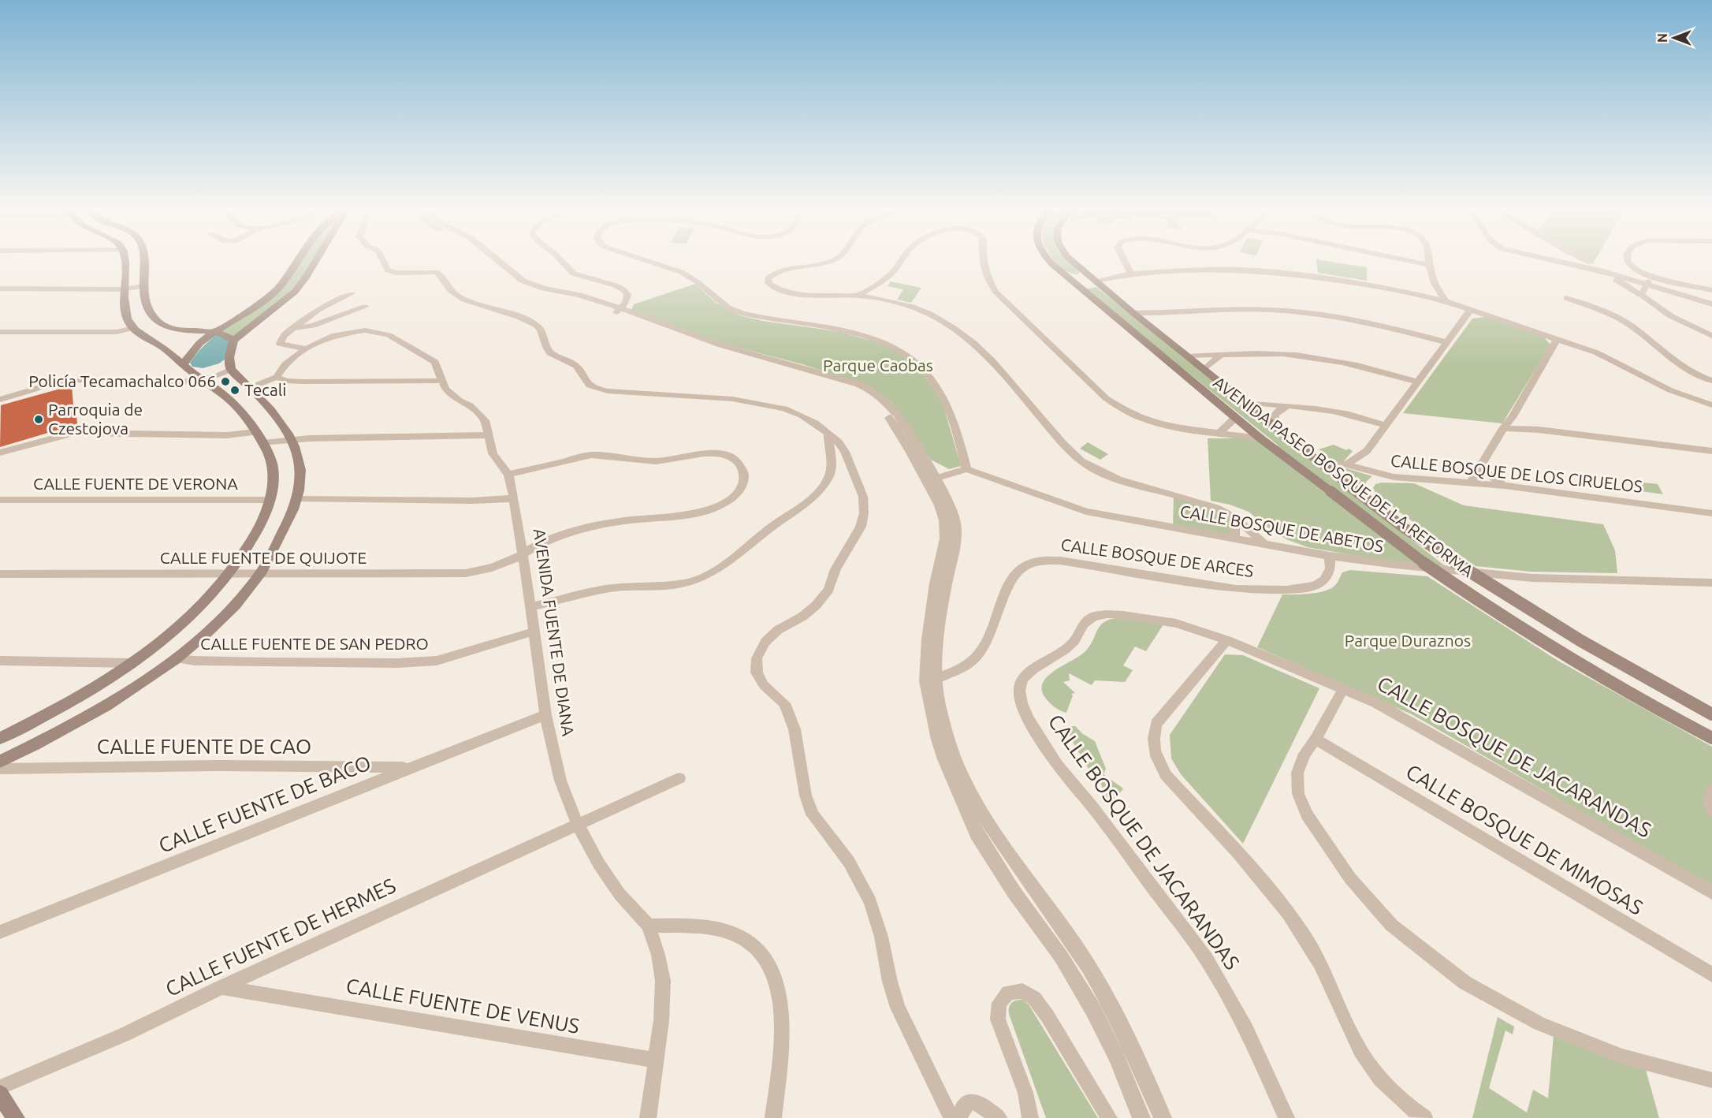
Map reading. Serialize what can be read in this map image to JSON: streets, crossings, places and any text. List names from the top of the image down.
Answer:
{
  "streets": {
    "main road": ["AVENIDA PASEO BOSQUE DE LA REFORMA"],
    "street": [
      "CALLE BOSQUE DE LOS CIRUELOS",
      "CALLE FUENTE DE VERONA",
      "CALLE BOSQUE DE ABETOS",
      "CALLE FUENTE DE QUIJOTE",
      "CALLE BOSQUE DE ARCES",
      "AVENIDA FUENTE DE DIANA",
      "CALLE FUENTE DE SAN PEDRO",
      "CALLE FUENTE DE CAO",
      "CALLE BOSQUE DE JACARANDAS",
      "CALLE FUENTE DE BACO",
      "CALLE BOSQUE DE MIMOSAS",
      "CALLE FUENTE DE HERMES",
      "CALLE FUENTE DE VENUS"
    ]
  },
  "crossings": [
    ["CALLE BOSQUE DE LOS CIRUELOS", "AVENIDA PASEO BOSQUE DE LA REFORMA"],
    ["CALLE BOSQUE DE ABETOS", "CALLE BOSQUE DE ARCES"],
    ["CALLE FUENTE DE QUIJOTE", "AVENIDA FUENTE DE DIANA"],
    ["AVENIDA FUENTE DE DIANA", "CALLE FUENTE DE SAN PEDRO"],
    ["AVENIDA FUENTE DE DIANA", "CALLE FUENTE DE BACO"],
    ["AVENIDA FUENTE DE DIANA", "CALLE FUENTE DE HERMES"],
    ["AVENIDA FUENTE DE DIANA", "CALLE FUENTE DE VENUS"],
    ["CALLE FUENTE DE CAO", "CALLE FUENTE DE BACO"],
    ["CALLE FUENTE DE HERMES", "CALLE FUENTE DE VENUS"]
  ],
  "parks": ["Parque Caobas", "Parque Duraznos"],
  "places": ["Policía Tecamachalco 066", "Tecali", "Parroquia de Czestojova"],
  "north": "left"
}
